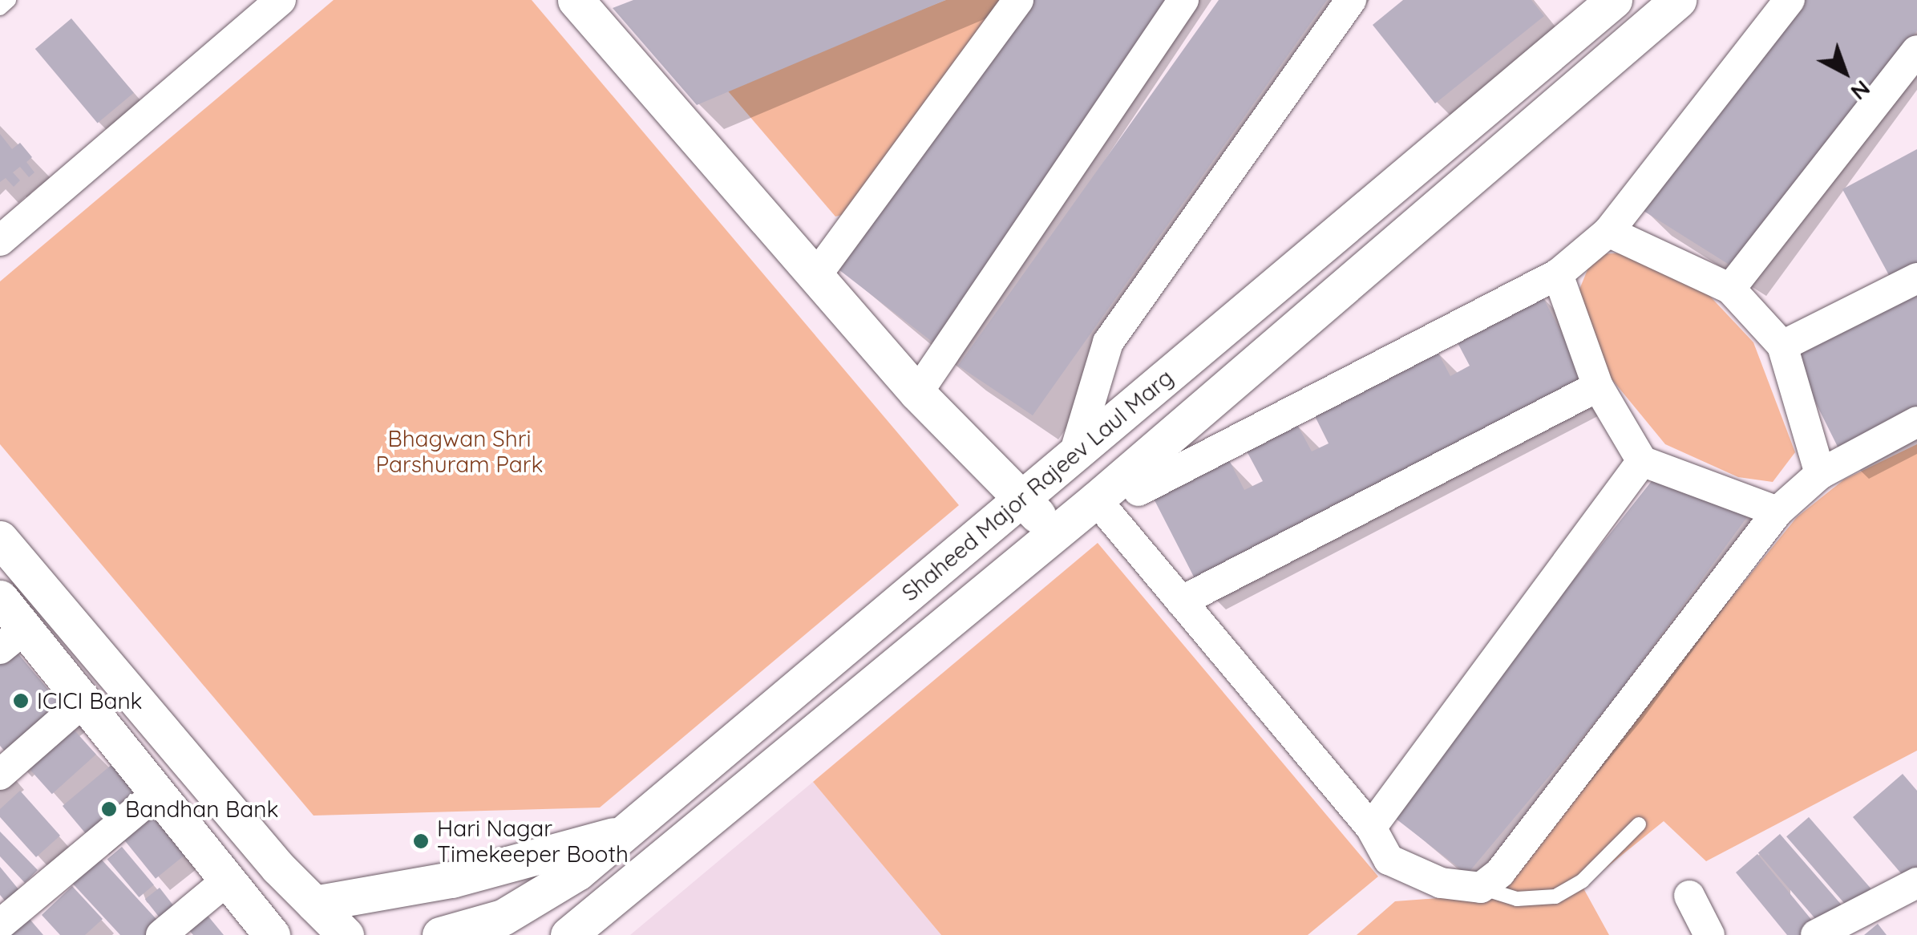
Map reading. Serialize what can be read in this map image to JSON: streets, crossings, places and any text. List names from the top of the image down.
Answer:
{
  "streets": {
    "street": ["Shaheed Major Rajeev Laul Marg"]
  },
  "parks": ["Bhagwan Shri Parshuram Park"],
  "places": ["ICICI Bank", "Bandhan Bank", "Hari Nagar Timekeeper Booth"],
  "north": "bottom right"
}
